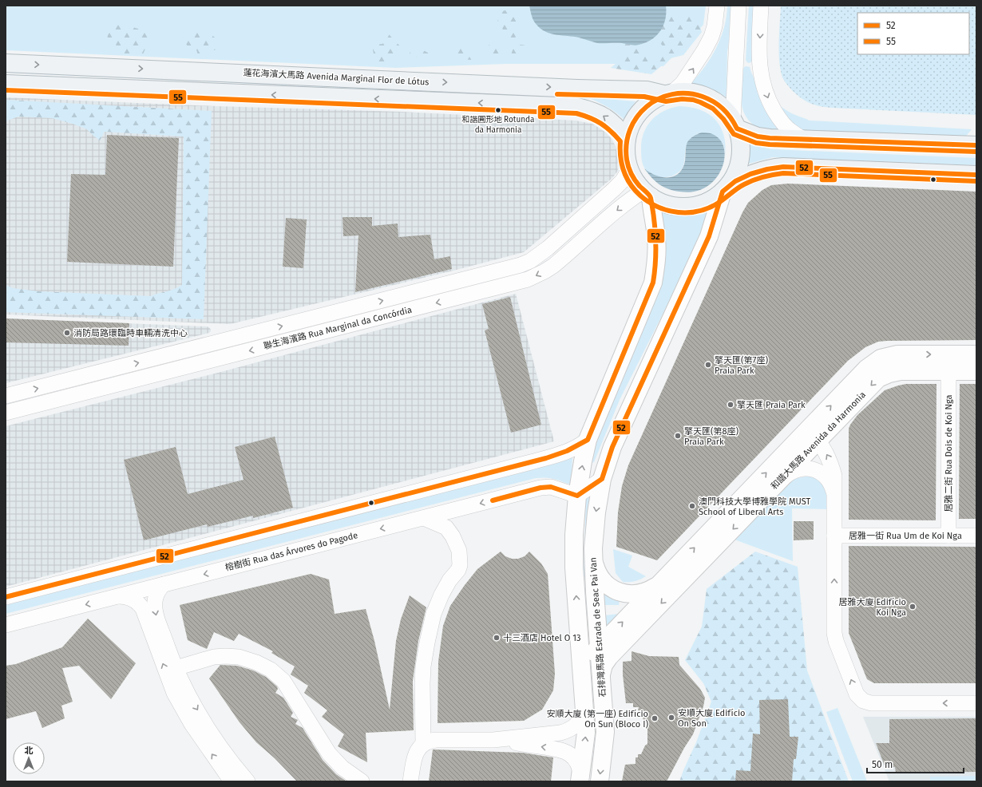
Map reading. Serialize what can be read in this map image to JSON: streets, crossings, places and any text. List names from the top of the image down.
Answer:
{
  "streets": {
    "main road": ["蓮花海濱大馬路 Avenida Marginal Flor de Lótus", "和諧大馬路 Avenida da Harmonia", "石排灣馬路 Estrada de Seac Pai Van"],
    "street": [
      "聯生海濱路 Rua Marginal da Concórdia",
      "居雅二街 Rua Dois de Koi Nga",
      "居雅一街 Rua Um de Koi Nga",
      "榕樹街 Rua das Árvores do Pagode"
    ]
  },
  "crossings": [
    ["和諧大馬路 Avenida da Harmonia", "居雅二街 Rua Dois de Koi Nga"],
    ["和諧大馬路 Avenida da Harmonia", "石排灣馬路 Estrada de Seac Pai Van"],
    ["居雅二街 Rua Dois de Koi Nga", "居雅一街 Rua Um de Koi Nga"]
  ],
  "places": [
    "和諧圓形地 Rotunda da Harmonia",
    "消防局路環臨時車輛清洗中心",
    "擎天匯(第7座) Praia Park",
    "擎天匯 Praia Park",
    "擎天匯(第8座) Praia Park",
    "澳門科技大學博雅學院 MUST School of Liberal Arts",
    "居雅大廈 Edifício Koi Nga",
    "十三酒店 Hotel O 13",
    "安順大廈 Edifício On Son",
    "安順大廈 (第一座) Edifício On Sun (Bloco I)"
  ],
  "lines": ["transit line 55", "transit line 52"],
  "legend": ["52", "55"],
  "scale_bar": "50 m",
  "north": "top"
}
